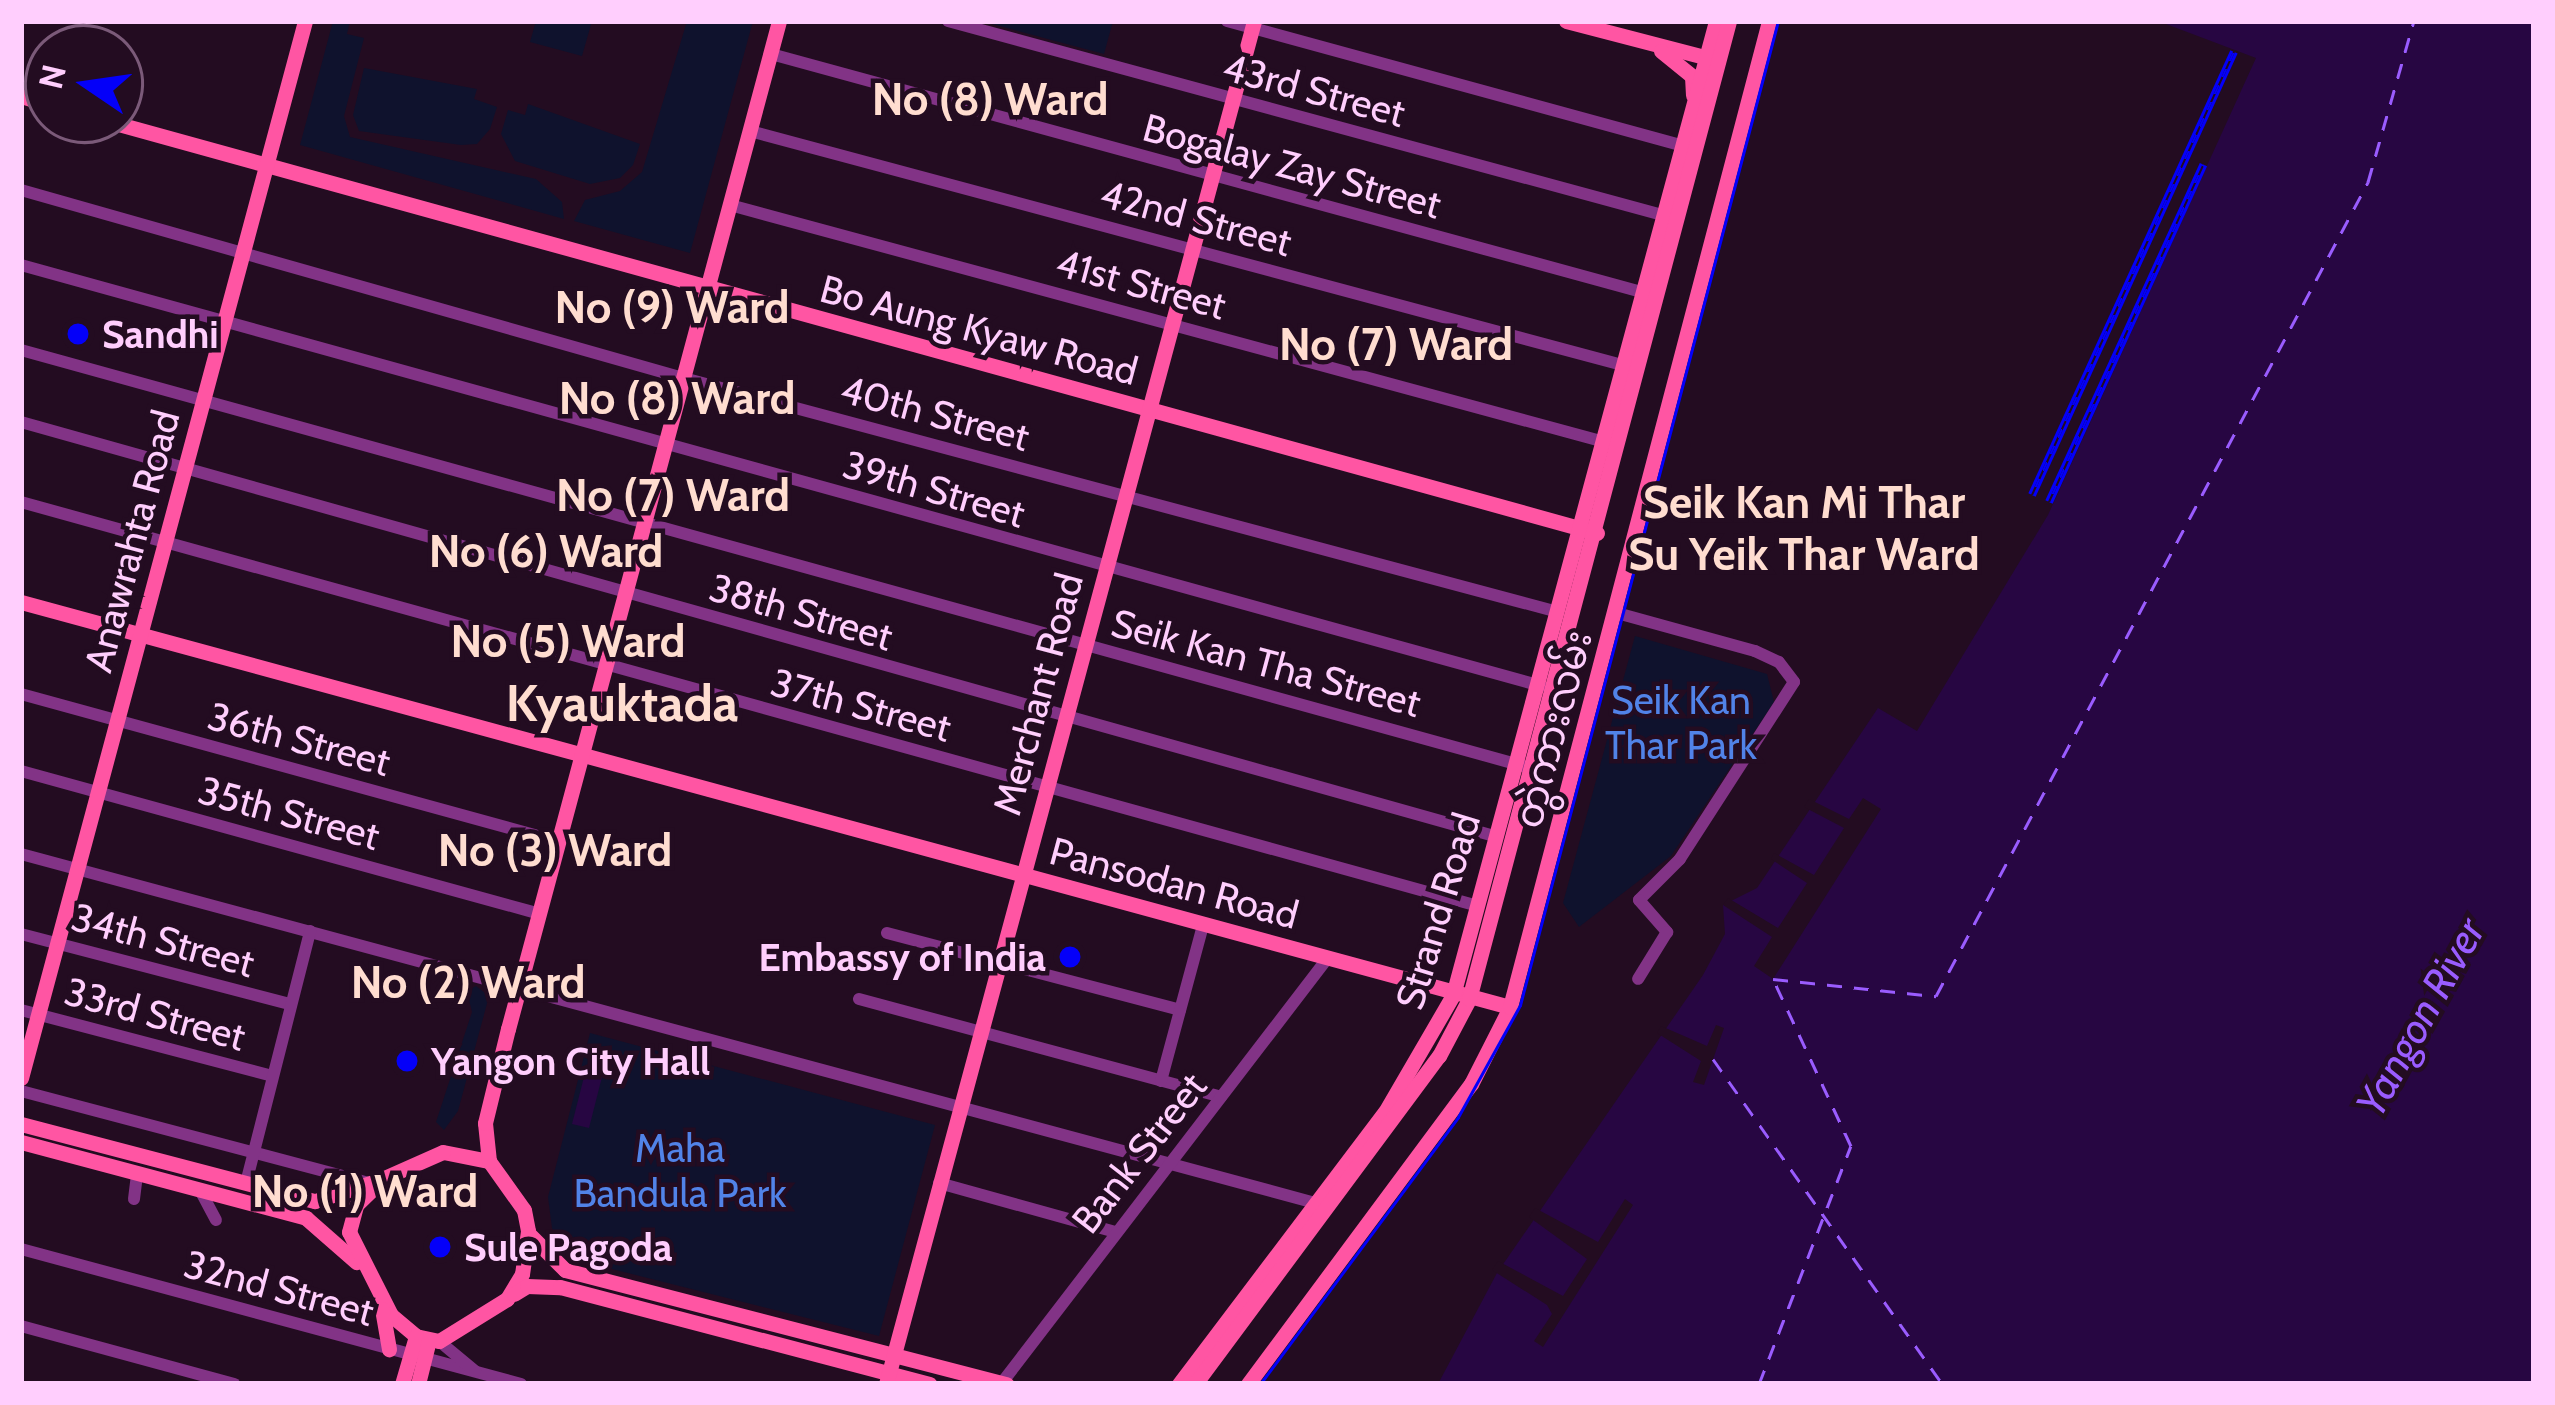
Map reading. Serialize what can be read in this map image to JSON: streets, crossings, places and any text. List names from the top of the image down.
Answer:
{
  "streets": {
    "main road": [
      "Bo Aung Kyaw Road",
      "Anawrahta Road",
      "Merchant Road",
      "တွဲကားလမ်း",
      "Pansodan Road",
      "Strand Road"
    ],
    "street": [
      "43rd Street",
      "Bogalay Zay Street",
      "42nd Street",
      "41st Street",
      "40th Street",
      "39th Street",
      "38th Street",
      "Seik Kan Tha Street",
      "37th Street",
      "36th Street",
      "35th Street",
      "34th Street",
      "33rd Street",
      "Bank Street",
      "32nd Street"
    ]
  },
  "crossings": [
    ["43rd Street", "Merchant Road"],
    ["43rd Street", "Strand Road"],
    ["Bogalay Zay Street", "Merchant Road"],
    ["Bogalay Zay Street", "Strand Road"],
    ["42nd Street", "Merchant Road"],
    ["42nd Street", "Strand Road"],
    ["41st Street", "Merchant Road"],
    ["41st Street", "Strand Road"],
    ["Bo Aung Kyaw Road", "Anawrahta Road"],
    ["Bo Aung Kyaw Road", "Merchant Road"],
    ["Bo Aung Kyaw Road", "Strand Road"],
    ["40th Street", "Anawrahta Road"],
    ["40th Street", "Merchant Road"],
    ["40th Street", "Strand Road"],
    ["39th Street", "Anawrahta Road"],
    ["39th Street", "Merchant Road"],
    ["39th Street", "Strand Road"],
    ["Anawrahta Road", "38th Street"],
    ["Anawrahta Road", "Seik Kan Tha Street"],
    ["Anawrahta Road", "37th Street"],
    ["Anawrahta Road", "36th Street"],
    ["Anawrahta Road", "35th Street"],
    ["Anawrahta Road", "Pansodan Road"],
    ["Anawrahta Road", "34th Street"],
    ["Anawrahta Road", "33rd Street"],
    ["38th Street", "Merchant Road"],
    ["38th Street", "Strand Road"],
    ["Seik Kan Tha Street", "Merchant Road"],
    ["Seik Kan Tha Street", "Strand Road"],
    ["Merchant Road", "37th Street"],
    ["Merchant Road", "Pansodan Road"],
    ["37th Street", "Strand Road"],
    ["တွဲကားလမ်း", "Pansodan Road"],
    ["Pansodan Road", "Strand Road"],
    ["Pansodan Road", "Bank Street"]
  ],
  "districts": [
    "No (8) Ward",
    "No (9) Ward",
    "No (7) Ward",
    "No (8) Ward",
    "No (7) Ward",
    "Seik Kan Mi Thar Su Yeik Thar Ward",
    "No (6) Ward",
    "No (5) Ward",
    "Kyauktada",
    "No (3) Ward",
    "No (2) Ward",
    "No (1) Ward"
  ],
  "water": ["Yangon River"],
  "parks": ["Seik Kan Thar Park", "Maha Bandula Park"],
  "places": [
    "Sandhi",
    "Embassy of India",
    "Yangon City Hall",
    "Sule Pagoda"
  ],
  "north": "left"
}
